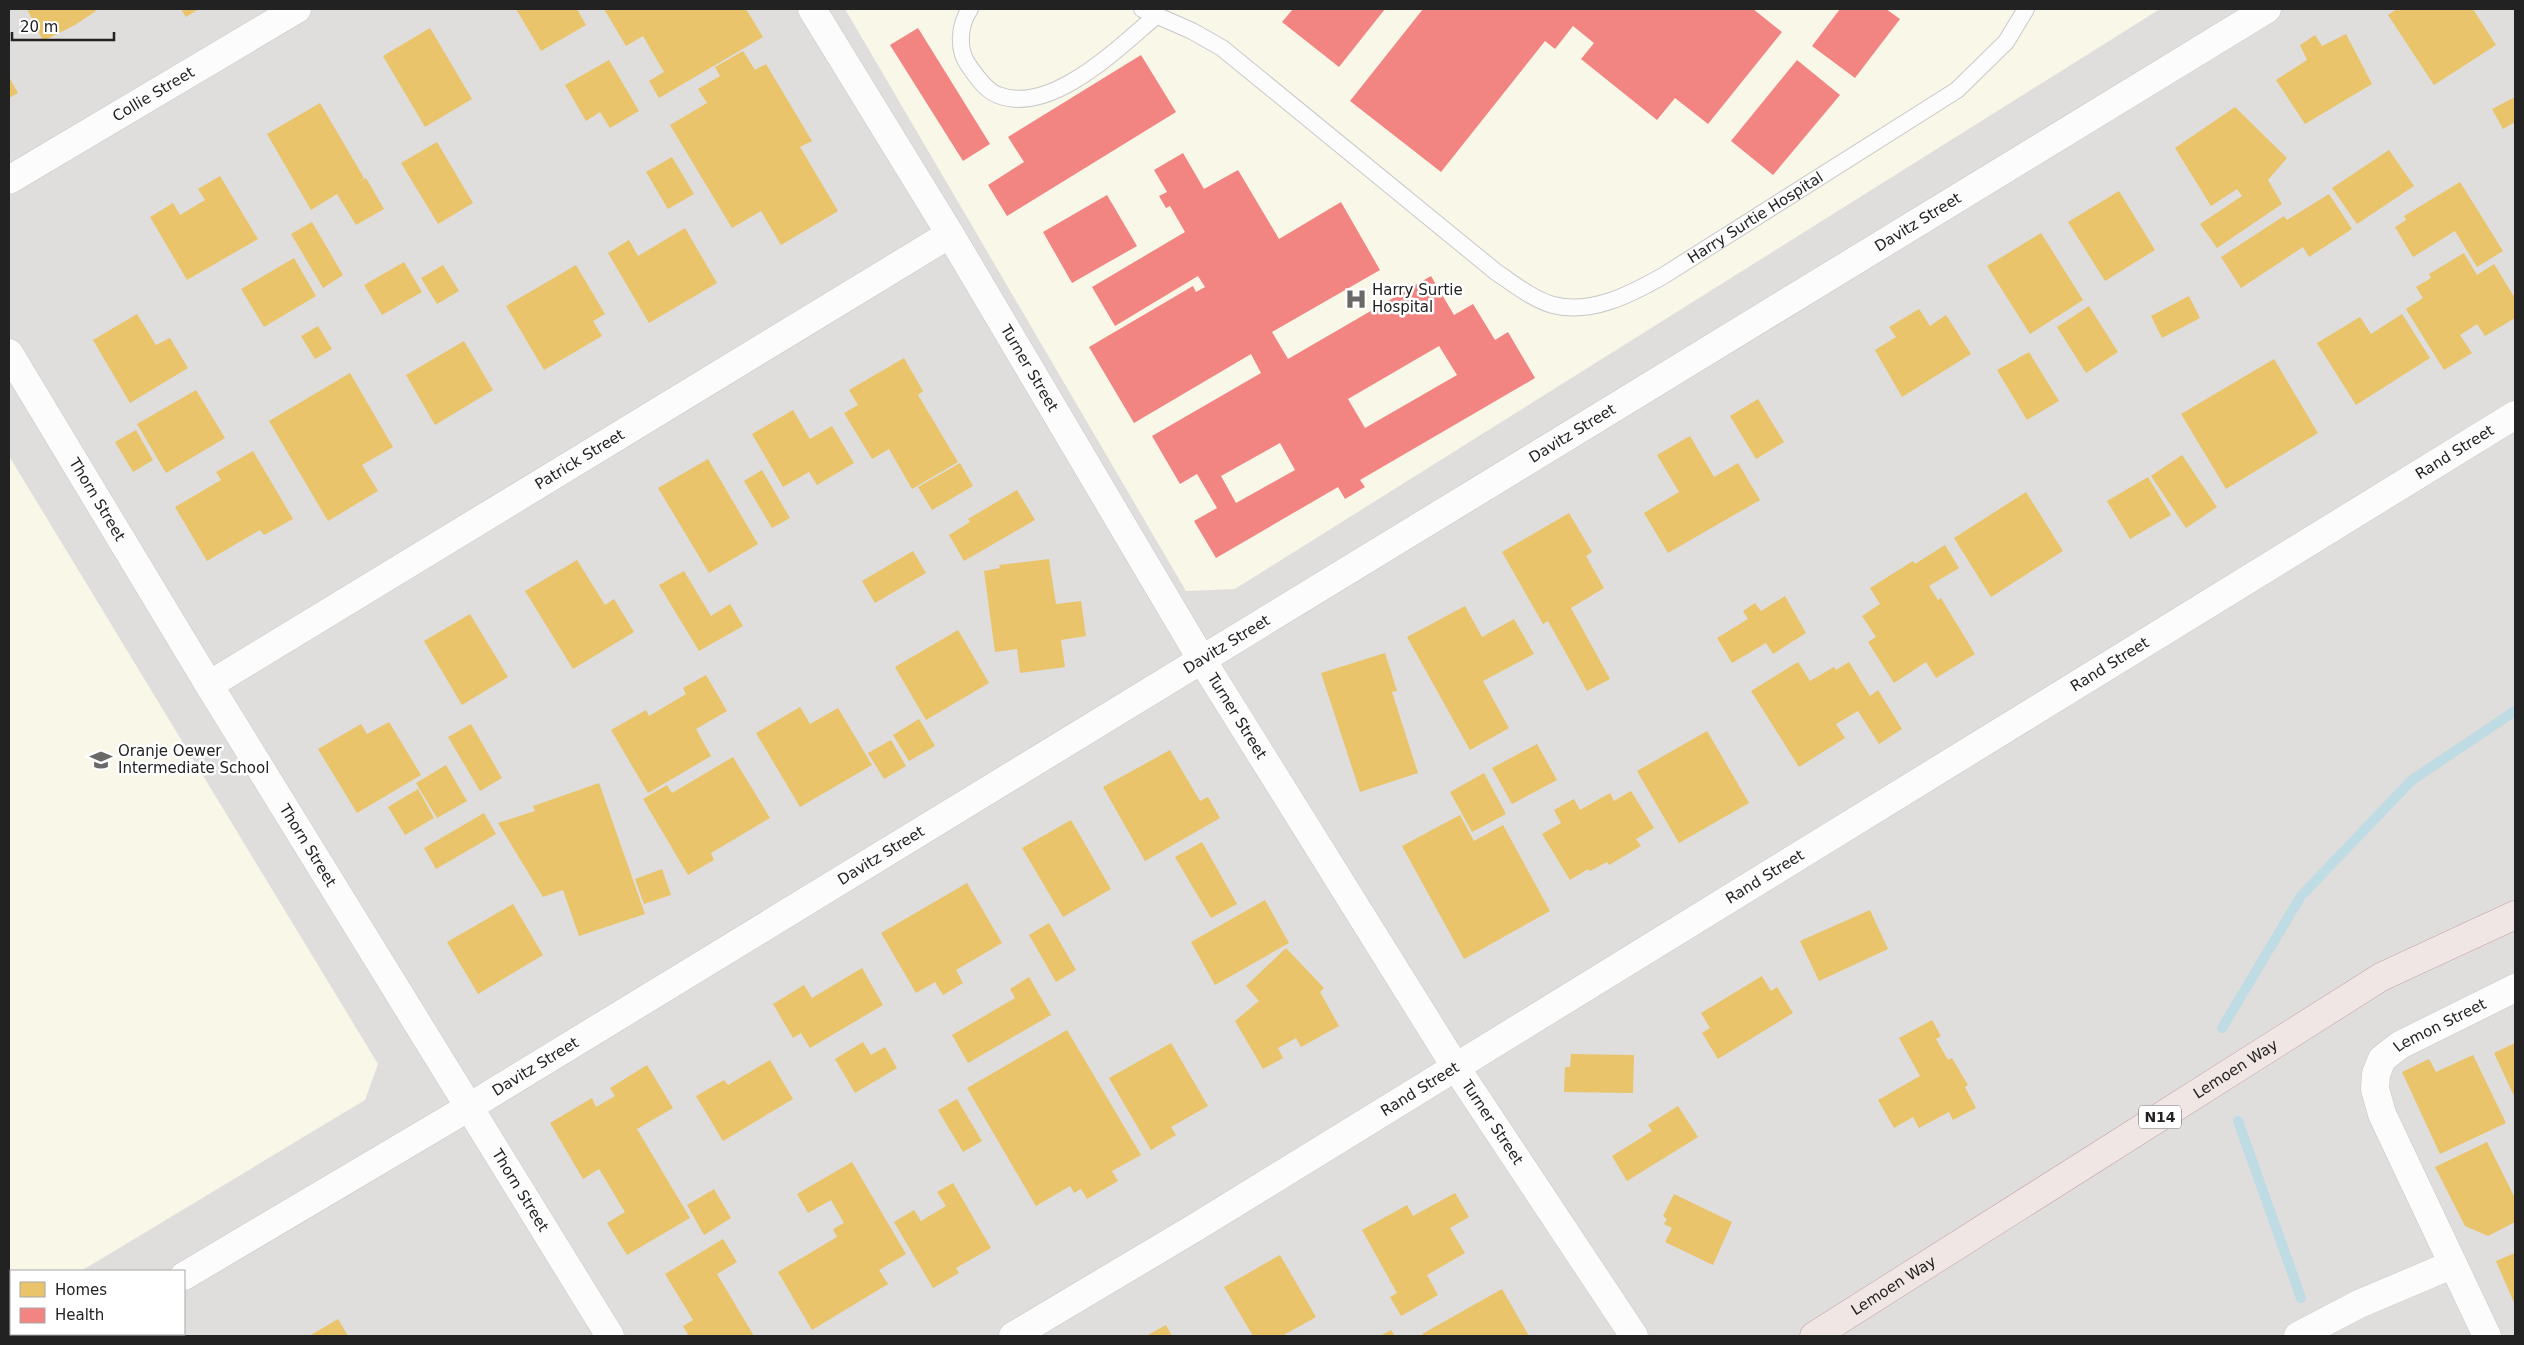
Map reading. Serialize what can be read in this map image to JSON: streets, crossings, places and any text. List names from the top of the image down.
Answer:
{
  "streets": {
    "highway": ["Lemoen Way", "N14"],
    "street": [
      "Collie Street",
      "Davitz Street",
      "Turner Street",
      "Rand Street",
      "Patrick Street",
      "Thorn Street",
      "Lemon Street"
    ],
    "lane": ["Harry Surtie Hospital"]
  },
  "crossings": [
    ["Davitz Street", "Turner Street"],
    ["Davitz Street", "Thorn Street"],
    ["Turner Street", "Rand Street"],
    ["Turner Street", "Patrick Street"],
    ["Patrick Street", "Thorn Street"]
  ],
  "places": {
    "hospital": ["Harry Surtie Hospital"],
    "school or university": ["Oranje Oewer Intermediate School"]
  },
  "legend": ["Homes", "Health"],
  "scale_bar": "20 m"
}
